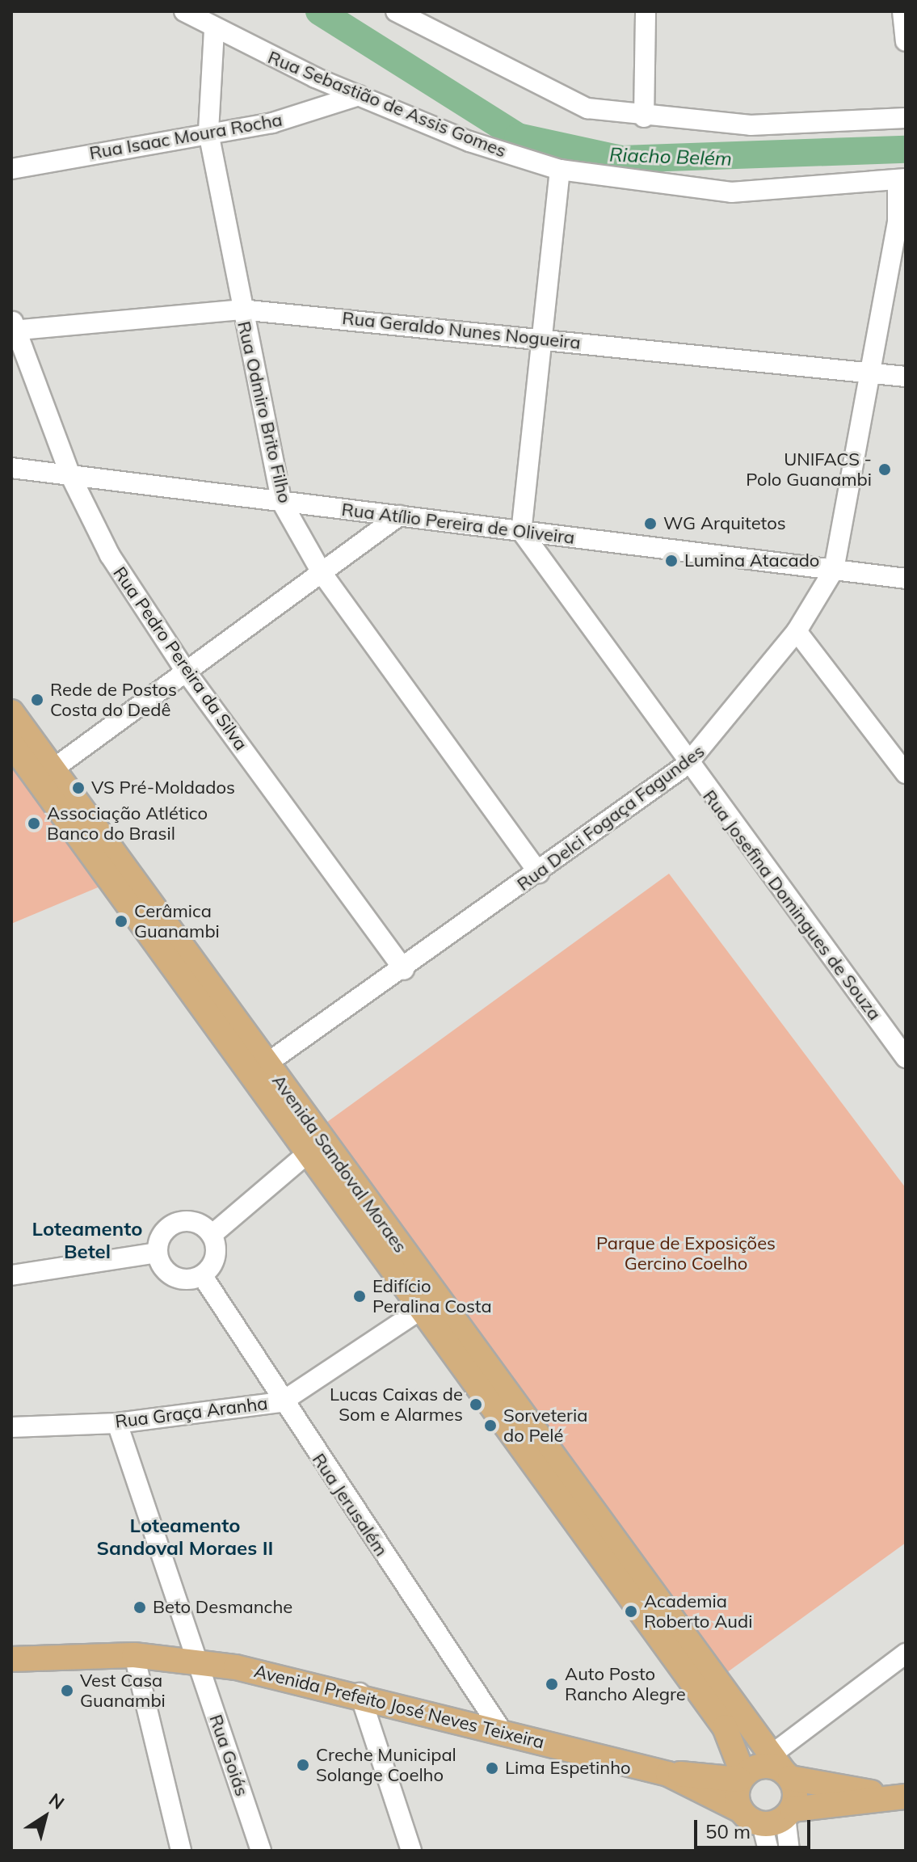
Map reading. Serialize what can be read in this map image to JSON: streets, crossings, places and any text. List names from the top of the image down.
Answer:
{
  "streets": {
    "main road": ["Avenida Sandoval Moraes", "Avenida Prefeito José Neves Teixeira"],
    "street": [
      "Rua Sebastião de Assis Gomes",
      "Rua Isaac Moura Rocha",
      "Rua Geraldo Nunes Nogueira",
      "Rua Odmiro Brito Filho",
      "Rua Atílio Pereira de Oliveira",
      "Rua Pedro Pereira da Silva",
      "Rua Delci Fogaça Fagundes",
      "Rua Josefina Domingues de Souza",
      "Rua Graça Aranha",
      "Rua Jerusalém",
      "Rua Goiás"
    ]
  },
  "crossings": [
    ["Rua Sebastião de Assis Gomes", "Rua Isaac Moura Rocha"],
    ["Rua Sebastião de Assis Gomes", "Rua Odmiro Brito Filho"],
    ["Rua Sebastião de Assis Gomes", "Rua Delci Fogaça Fagundes"],
    ["Rua Isaac Moura Rocha", "Rua Odmiro Brito Filho"],
    ["Rua Geraldo Nunes Nogueira", "Rua Odmiro Brito Filho"],
    ["Rua Geraldo Nunes Nogueira", "Rua Pedro Pereira da Silva"],
    ["Rua Geraldo Nunes Nogueira", "Rua Delci Fogaça Fagundes"],
    ["Rua Odmiro Brito Filho", "Rua Atílio Pereira de Oliveira"],
    ["Rua Odmiro Brito Filho", "Rua Delci Fogaça Fagundes"],
    ["Rua Atílio Pereira de Oliveira", "Rua Pedro Pereira da Silva"],
    ["Rua Atílio Pereira de Oliveira", "Rua Delci Fogaça Fagundes"],
    ["Rua Atílio Pereira de Oliveira", "Rua Josefina Domingues de Souza"],
    ["Rua Pedro Pereira da Silva", "Rua Delci Fogaça Fagundes"],
    ["Rua Delci Fogaça Fagundes", "Rua Josefina Domingues de Souza"],
    ["Rua Delci Fogaça Fagundes", "Avenida Sandoval Moraes"],
    ["Avenida Sandoval Moraes", "Rua Graça Aranha"],
    ["Avenida Sandoval Moraes", "Avenida Prefeito José Neves Teixeira"],
    ["Rua Graça Aranha", "Rua Jerusalém"],
    ["Rua Graça Aranha", "Rua Goiás"],
    ["Rua Jerusalém", "Avenida Prefeito José Neves Teixeira"],
    ["Avenida Prefeito José Neves Teixeira", "Rua Goiás"]
  ],
  "districts": ["Loteamento Betel", "Loteamento Sandoval Moraes II"],
  "water": ["Riacho Belém"],
  "parks": ["Parque de Exposições Gercino Coelho"],
  "places": [
    "UNIFACS - Polo Guanambi",
    "WG Arquitetos",
    "Lumina Atacado",
    "Rede de Postos Costa do Dedê",
    "VS Pré-Moldados",
    "Associação Atlético Banco do Brasil",
    "Cerâmica Guanambi",
    "Edifício Peralina Costa",
    "Lucas Caixas de Som e Alarmes",
    "Sorveteria do Pelé",
    "Beto Desmanche",
    "Academia Roberto Audi",
    "Auto Posto Rancho Alegre",
    "Vest Casa Guanambi",
    "Creche Municipal Solange Coelho",
    "Lima Espetinho"
  ],
  "scale_bar": "50 m",
  "north": "top right"
}
